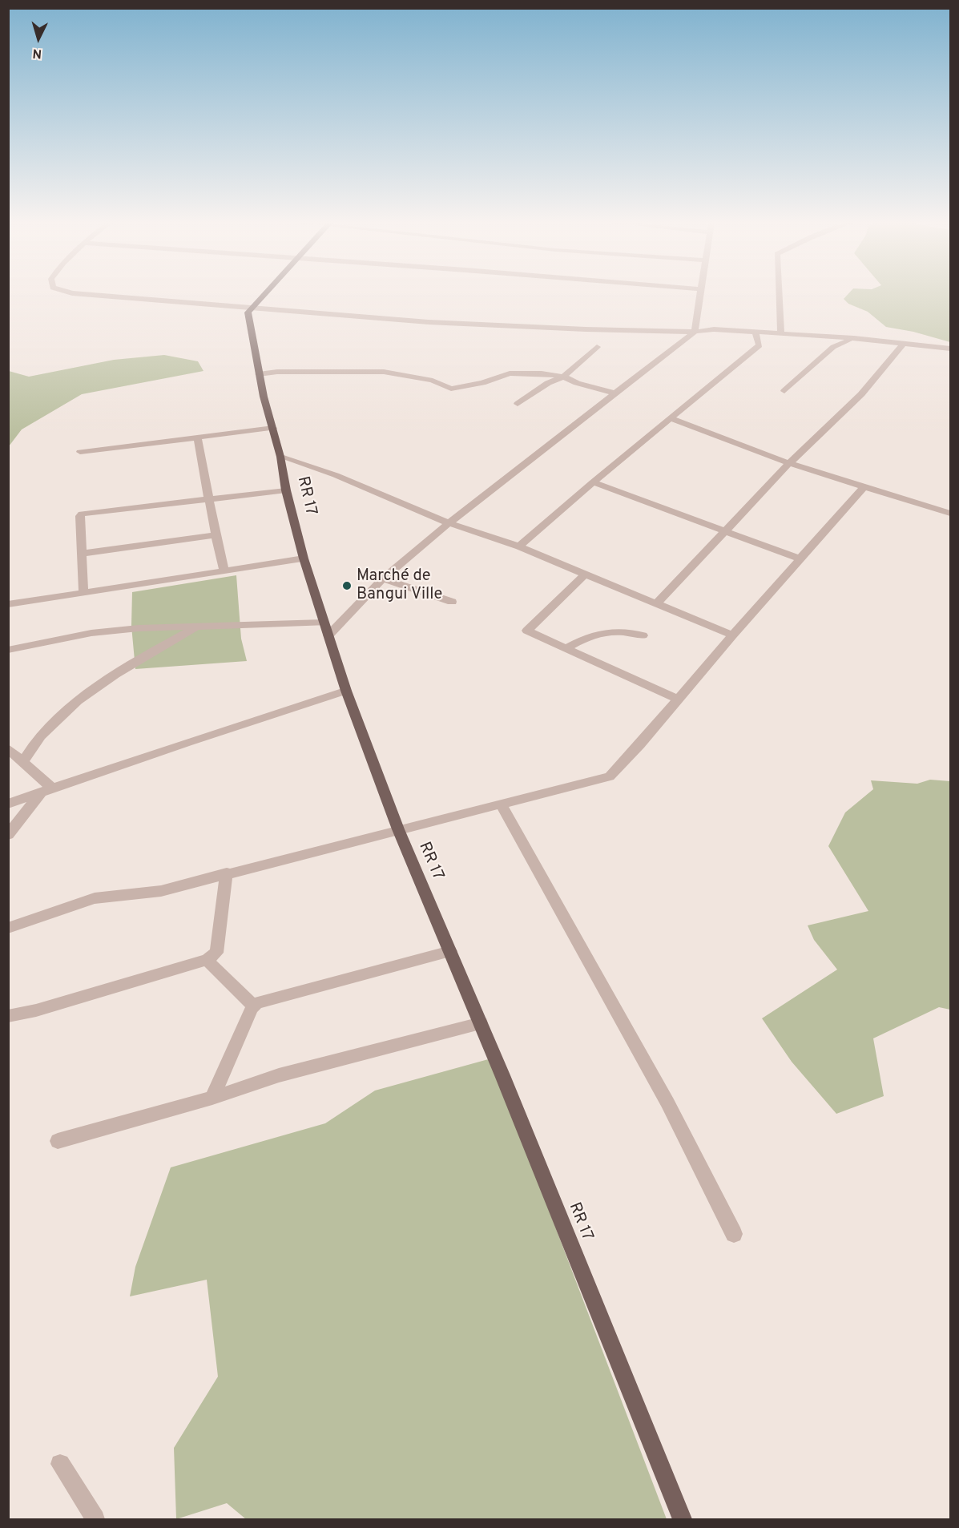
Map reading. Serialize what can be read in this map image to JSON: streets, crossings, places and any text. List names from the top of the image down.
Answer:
{
  "streets": {
    "main road": ["RR 17"]
  },
  "places": ["Marché de Bangui Ville"],
  "north": "bottom"
}
